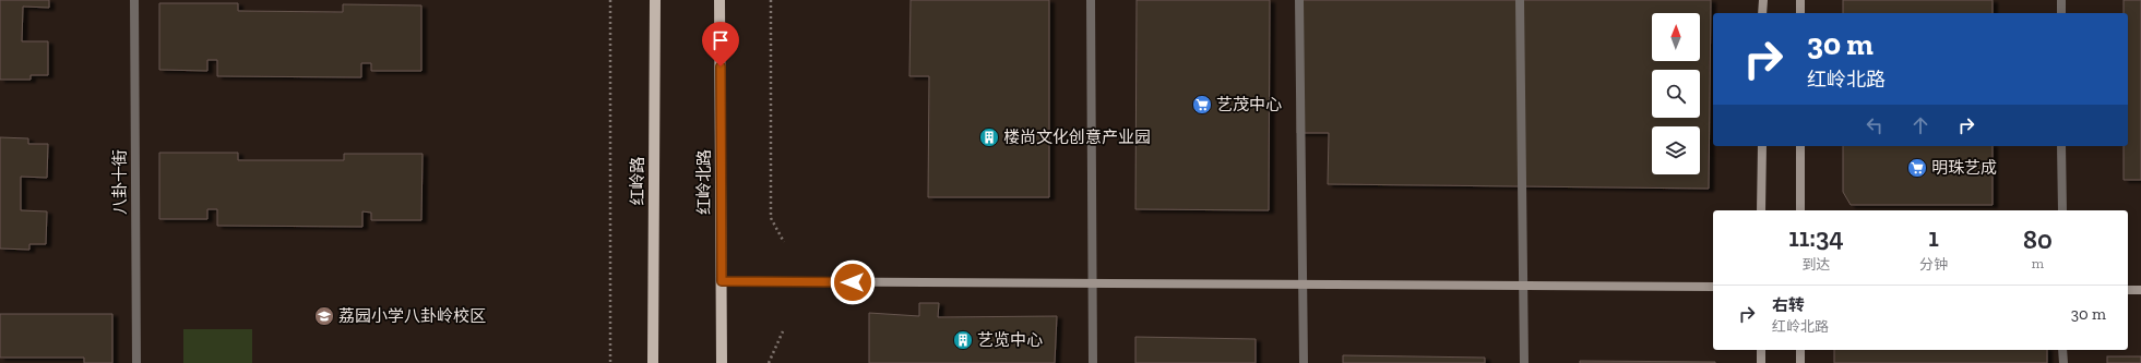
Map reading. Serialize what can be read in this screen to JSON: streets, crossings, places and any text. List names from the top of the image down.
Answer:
{
  "streets": {
    "main road": ["红岭路", "红岭北路"],
    "street": ["八卦十街"]
  },
  "places": {
    "supermarket": ["艺茂中心", "明珠艺成"],
    "building": ["楼尚文化创意产业园", "艺览中心"],
    "school or university": ["荔园小学八卦岭校区"]
  },
  "north": "top",
  "page": {
    "turn": ["30 m", "红岭北路"],
    "eta": [
      "11:34",
      "到达",
      "1",
      "分钟",
      "80",
      "m"
    ],
    "list": [
      {
        "name": "右转",
        "note": "红岭北路",
        "value": "30 m"
      }
    ]
  }
}
